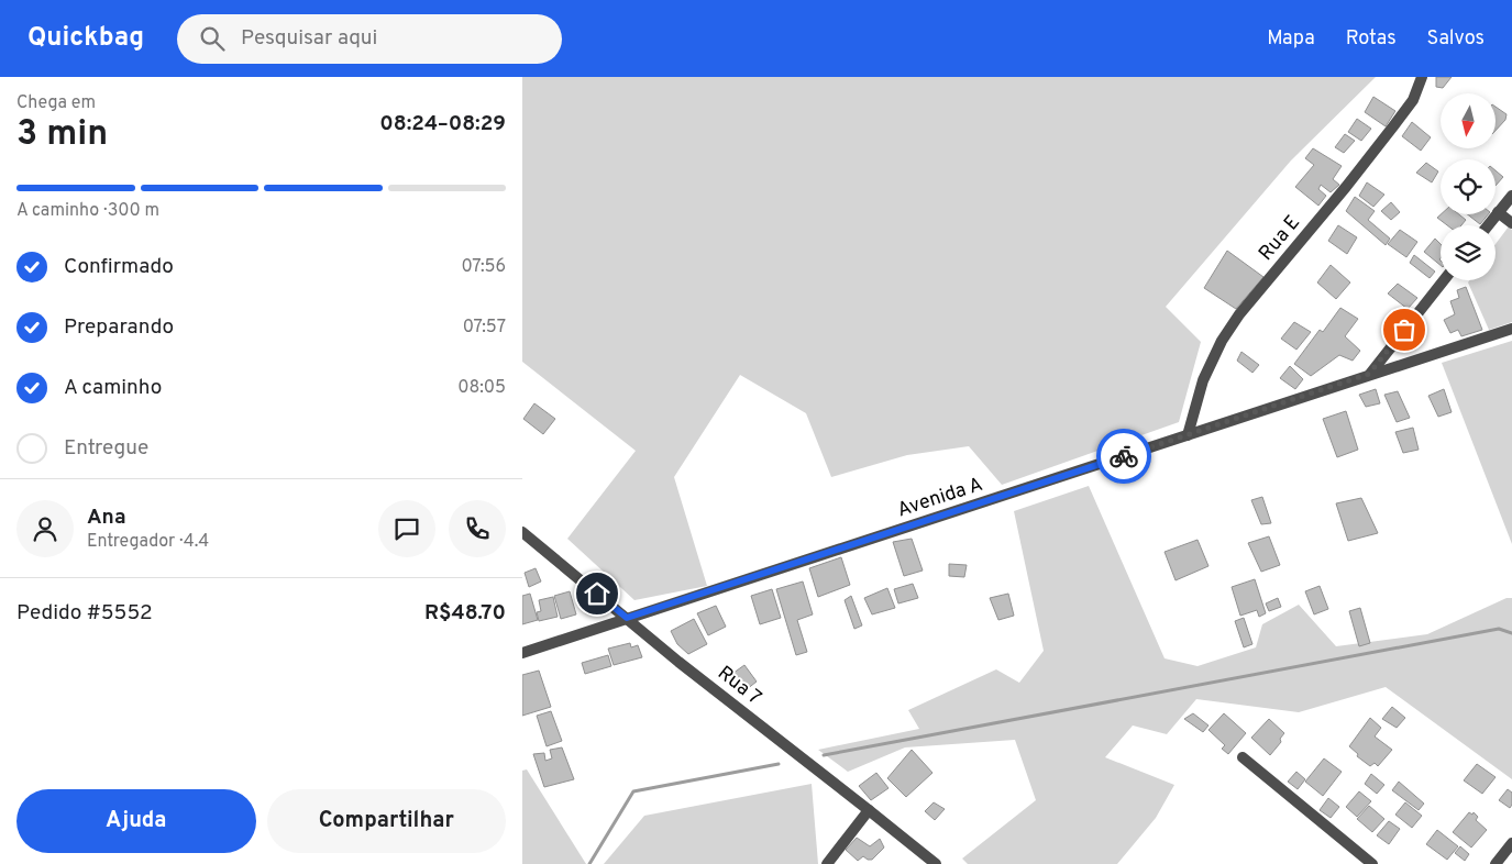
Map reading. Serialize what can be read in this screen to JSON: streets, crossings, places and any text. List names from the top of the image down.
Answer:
{
  "streets": {
    "street": ["Rua E", "Avenida A", "Rua 7"]
  },
  "crossings": [
    ["Rua E", "Avenida A"],
    ["Avenida A", "Rua 7"]
  ],
  "north": "bottom",
  "page": {
    "header": "Quickbag",
    "search": "Pesquisar aqui",
    "nav": ["Mapa", "Rotas", "Salvos"],
    "heading": ["3 min", "Chega em", "08:24–08:29"],
    "panel": [
      "Ana",
      "Entregador · 4.4",
      "Pedido #5552",
      "R$48.70"
    ],
    "bar": "A caminho · 300 m",
    "list": [
      ["Confirmado", "07:56"],
      ["Preparando", "07:57"],
      ["A caminho", "08:05"],
      "Entregue"
    ],
    "buttons": ["Ajuda", "Compartilhar"]
  }
}
